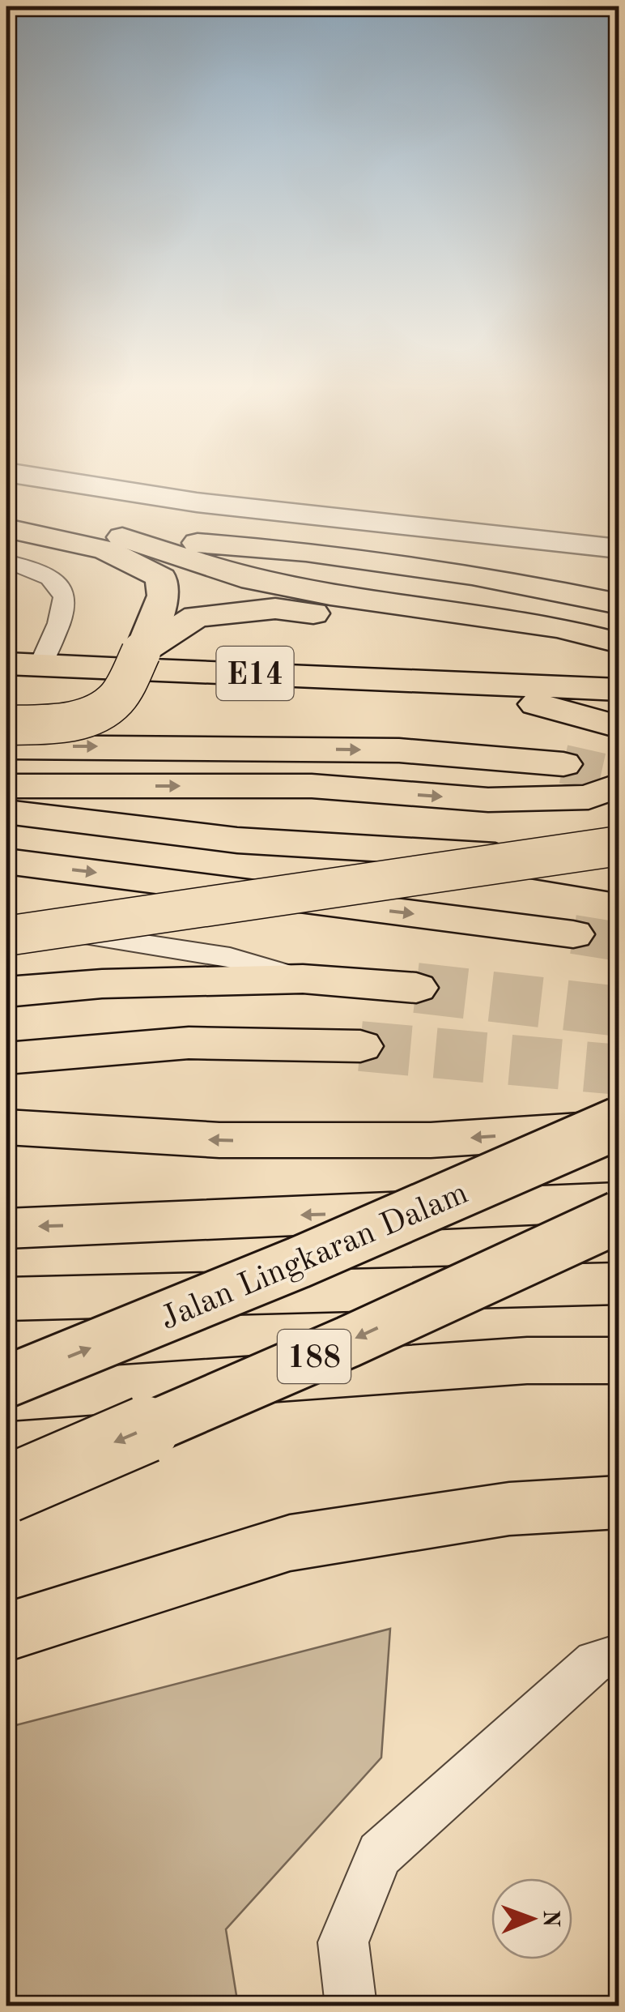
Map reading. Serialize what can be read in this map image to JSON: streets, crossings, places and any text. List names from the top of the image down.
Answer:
{
  "streets": {
    "main road": ["E14", "Jalan Lingkaran Dalam", "188"]
  },
  "north": "right"
}
